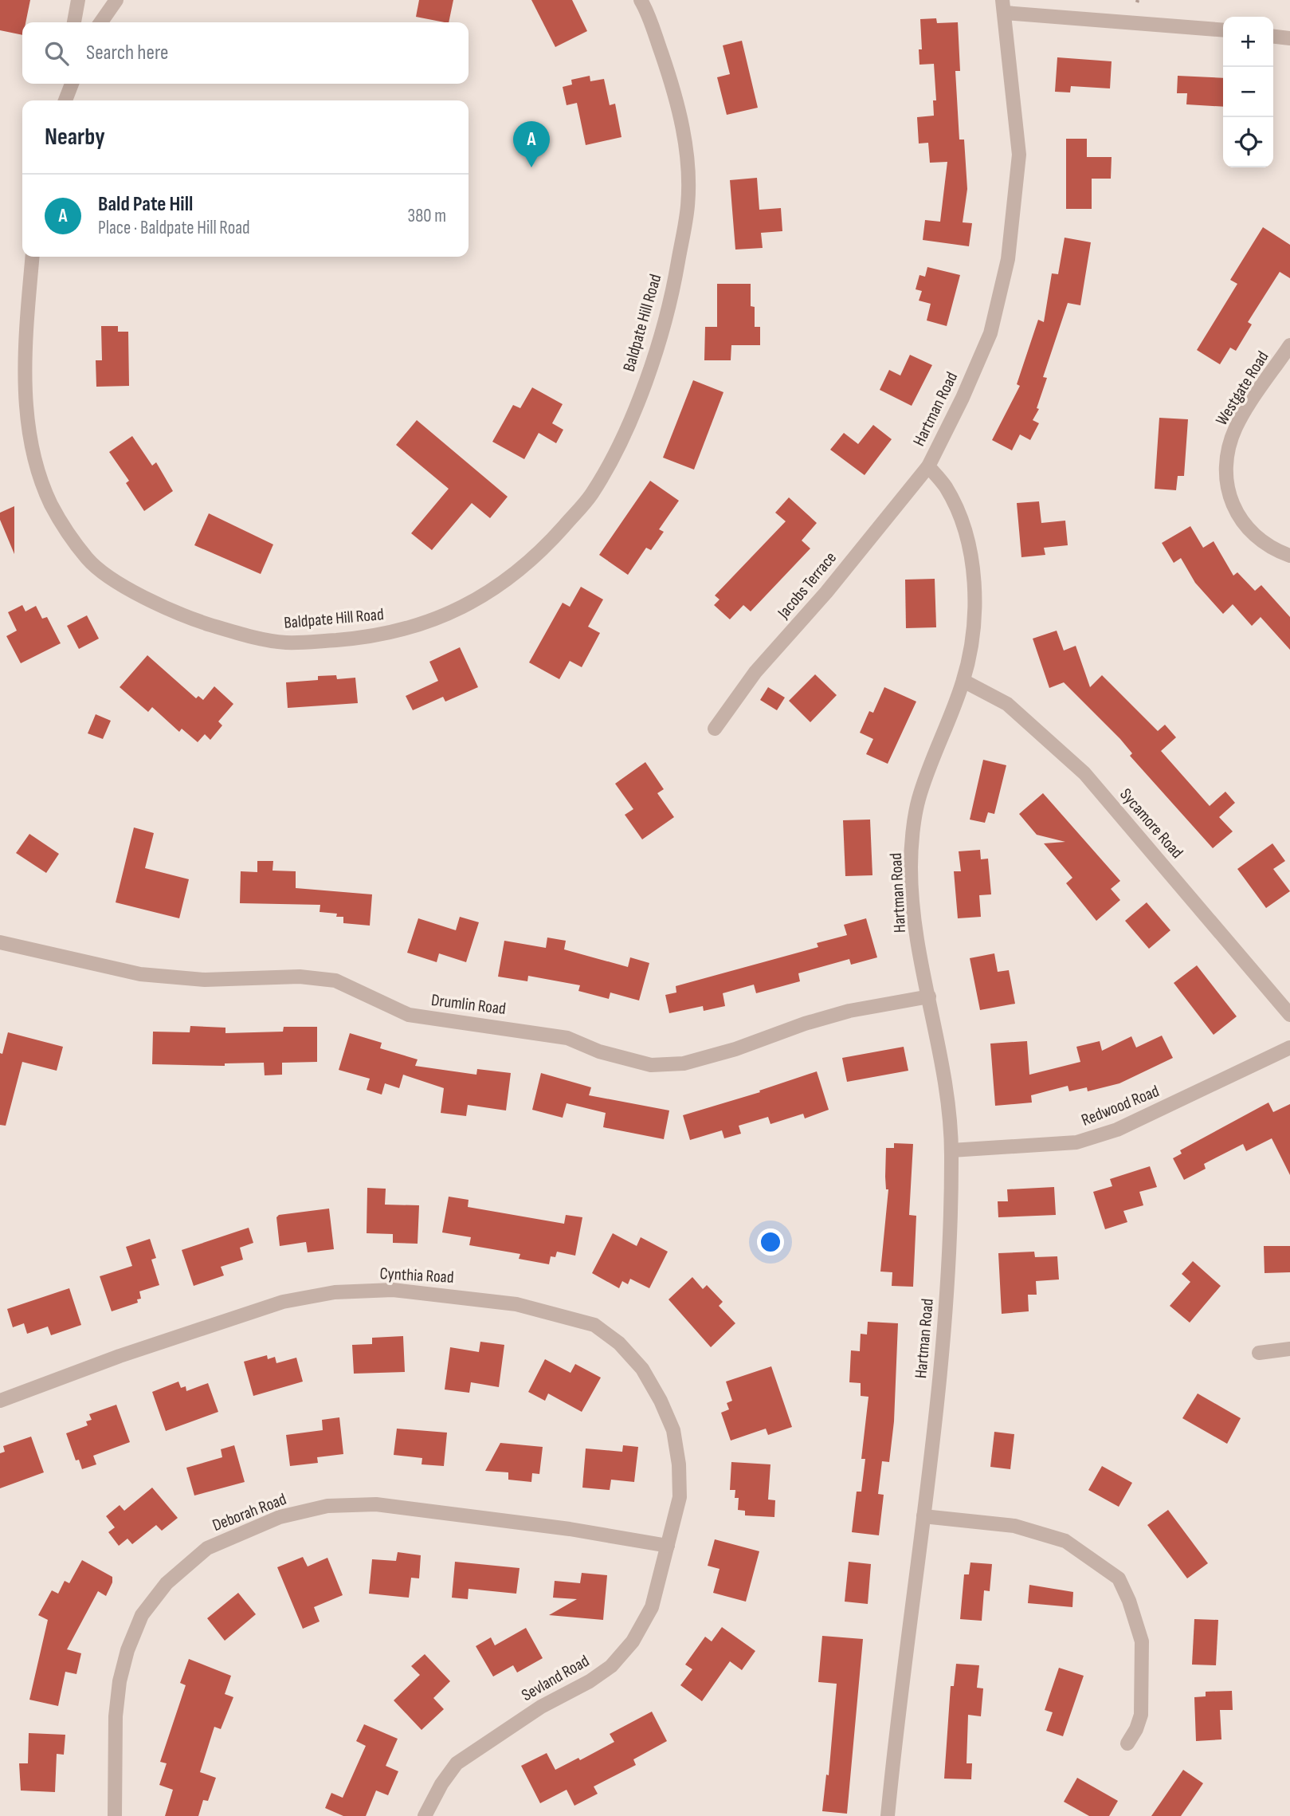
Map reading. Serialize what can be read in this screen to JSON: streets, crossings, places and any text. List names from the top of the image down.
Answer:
{
  "streets": {
    "street": [
      "Baldpate Hill Road",
      "Westgate Road",
      "Hartman Road",
      "Jacobs Terrace",
      "Sycamore Road",
      "Drumlin Road",
      "Redwood Road",
      "Cynthia Road",
      "Deborah Road",
      "Sevland Road"
    ]
  },
  "crossings": [
    ["Hartman Road", "Jacobs Terrace"],
    ["Hartman Road", "Sycamore Road"],
    ["Hartman Road", "Drumlin Road"],
    ["Hartman Road", "Redwood Road"],
    ["Cynthia Road", "Deborah Road"],
    ["Cynthia Road", "Sevland Road"],
    ["Deborah Road", "Sevland Road"]
  ],
  "page": {
    "map_buttons": ["+", "−"],
    "search": "Search here",
    "heading": "Nearby",
    "pins": "A",
    "list": [
      {
        "mark": "A",
        "name": "Bald Pate Hill",
        "note": "Place · Baldpate Hill Road",
        "value": "380 m"
      }
    ]
  }
}
